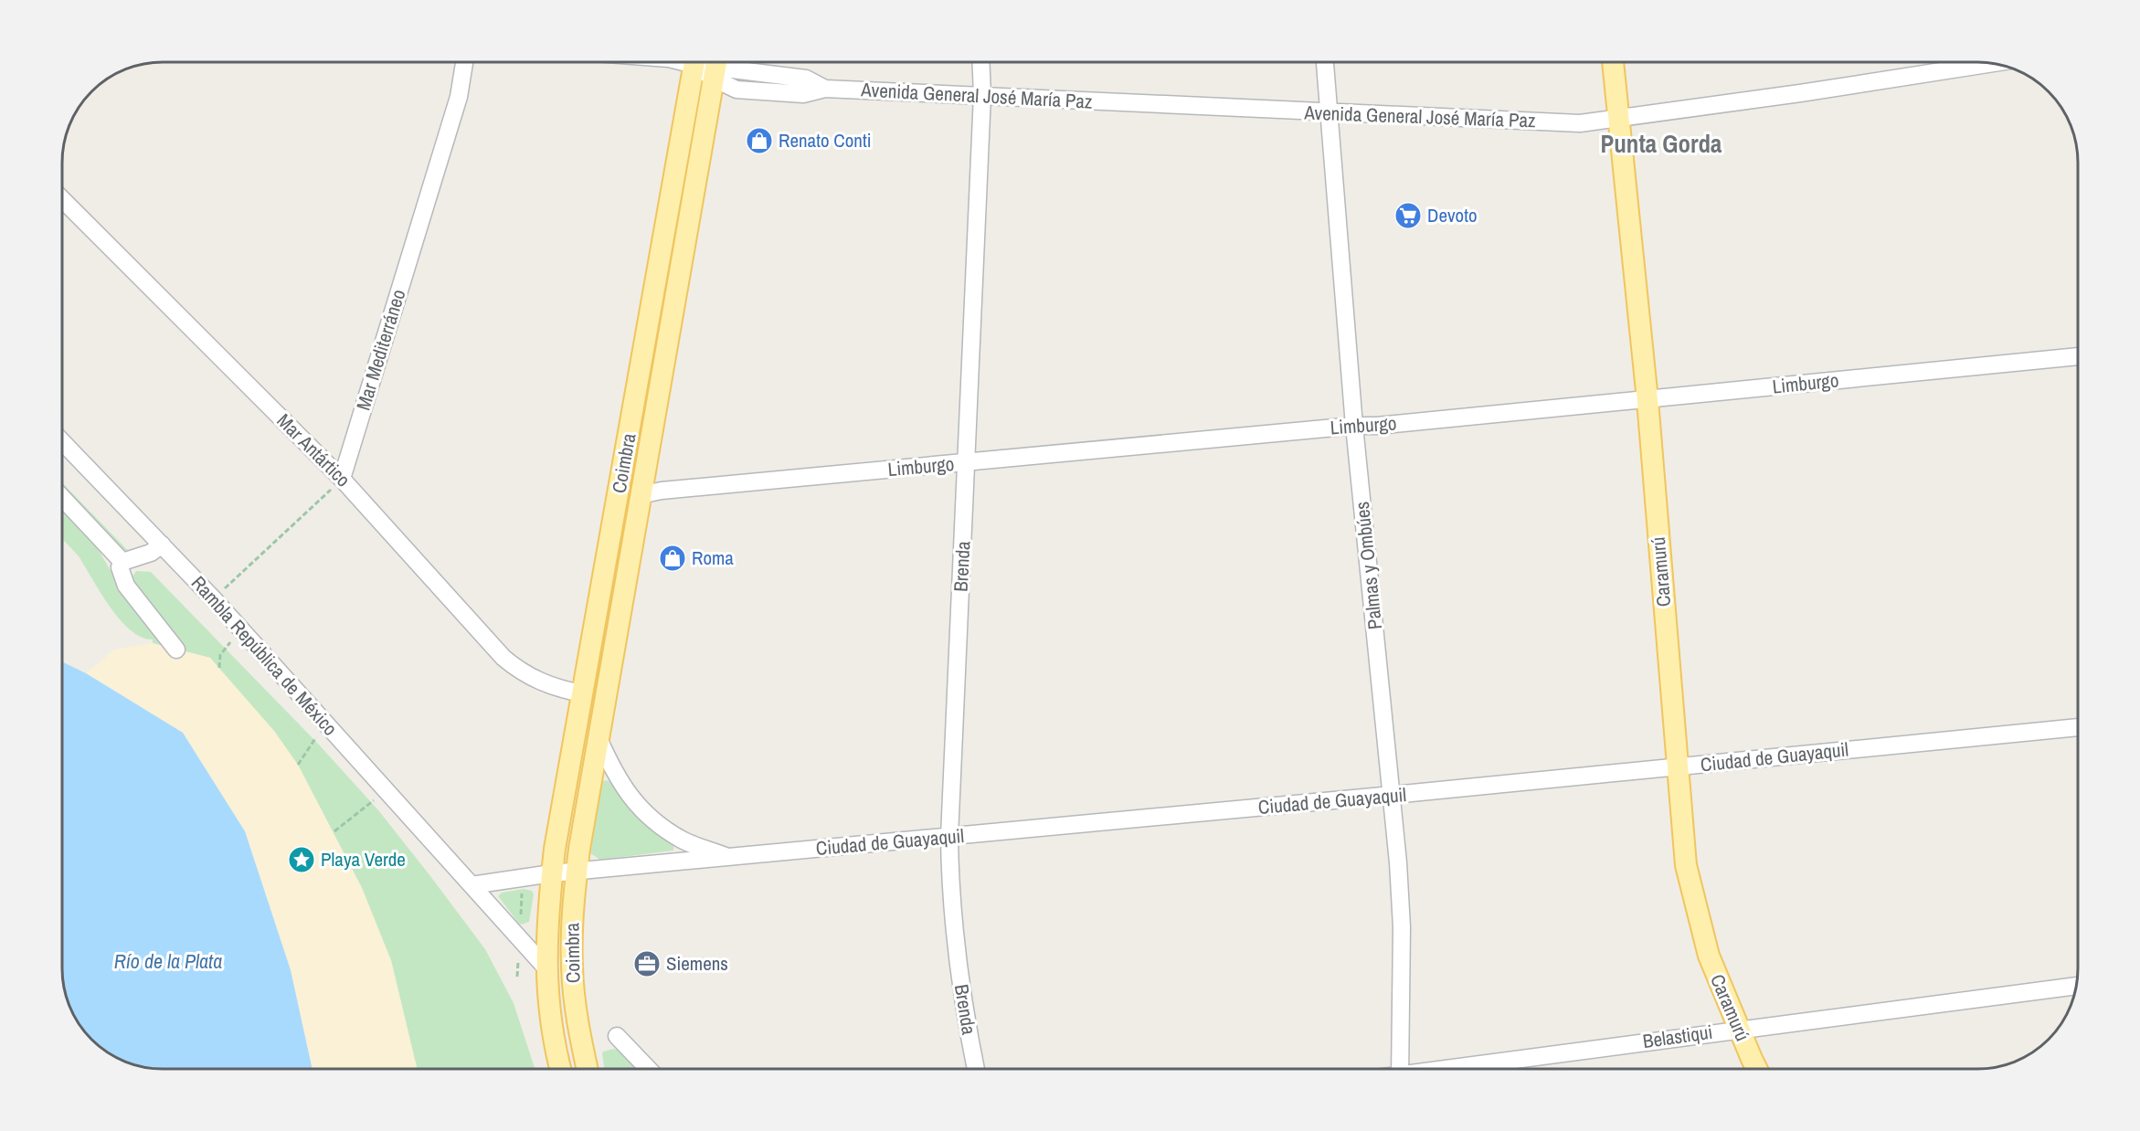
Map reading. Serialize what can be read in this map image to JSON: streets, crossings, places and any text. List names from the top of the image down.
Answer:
{
  "streets": {
    "main road": ["Coimbra", "Caramurú"],
    "street": [
      "Avenida General José María Paz",
      "Mar Mediterráneo",
      "Limburgo",
      "Mar Antártico",
      "Palmas y Ombúes",
      "Brenda",
      "Rambla República de México",
      "Ciudad de Guayaquil",
      "Belastiqui"
    ]
  },
  "crossings": [
    ["Avenida General José María Paz", "Coimbra"],
    ["Avenida General José María Paz", "Palmas y Ombúes"],
    ["Avenida General José María Paz", "Brenda"],
    ["Avenida General José María Paz", "Caramurú"],
    ["Mar Mediterráneo", "Mar Antártico"],
    ["Limburgo", "Coimbra"],
    ["Limburgo", "Palmas y Ombúes"],
    ["Limburgo", "Brenda"],
    ["Limburgo", "Caramurú"],
    ["Mar Antártico", "Coimbra"],
    ["Coimbra", "Rambla República de México"],
    ["Coimbra", "Ciudad de Guayaquil"],
    ["Palmas y Ombúes", "Ciudad de Guayaquil"],
    ["Brenda", "Ciudad de Guayaquil"],
    ["Caramurú", "Ciudad de Guayaquil"],
    ["Caramurú", "Belastiqui"]
  ],
  "districts": ["Punta Gorda"],
  "water": ["Río de la Plata"],
  "places": {
    "shop": ["Renato Conti", "Roma"],
    "supermarket": ["Devoto"],
    "place": ["Playa Verde"],
    "office": ["Siemens"]
  }
}
